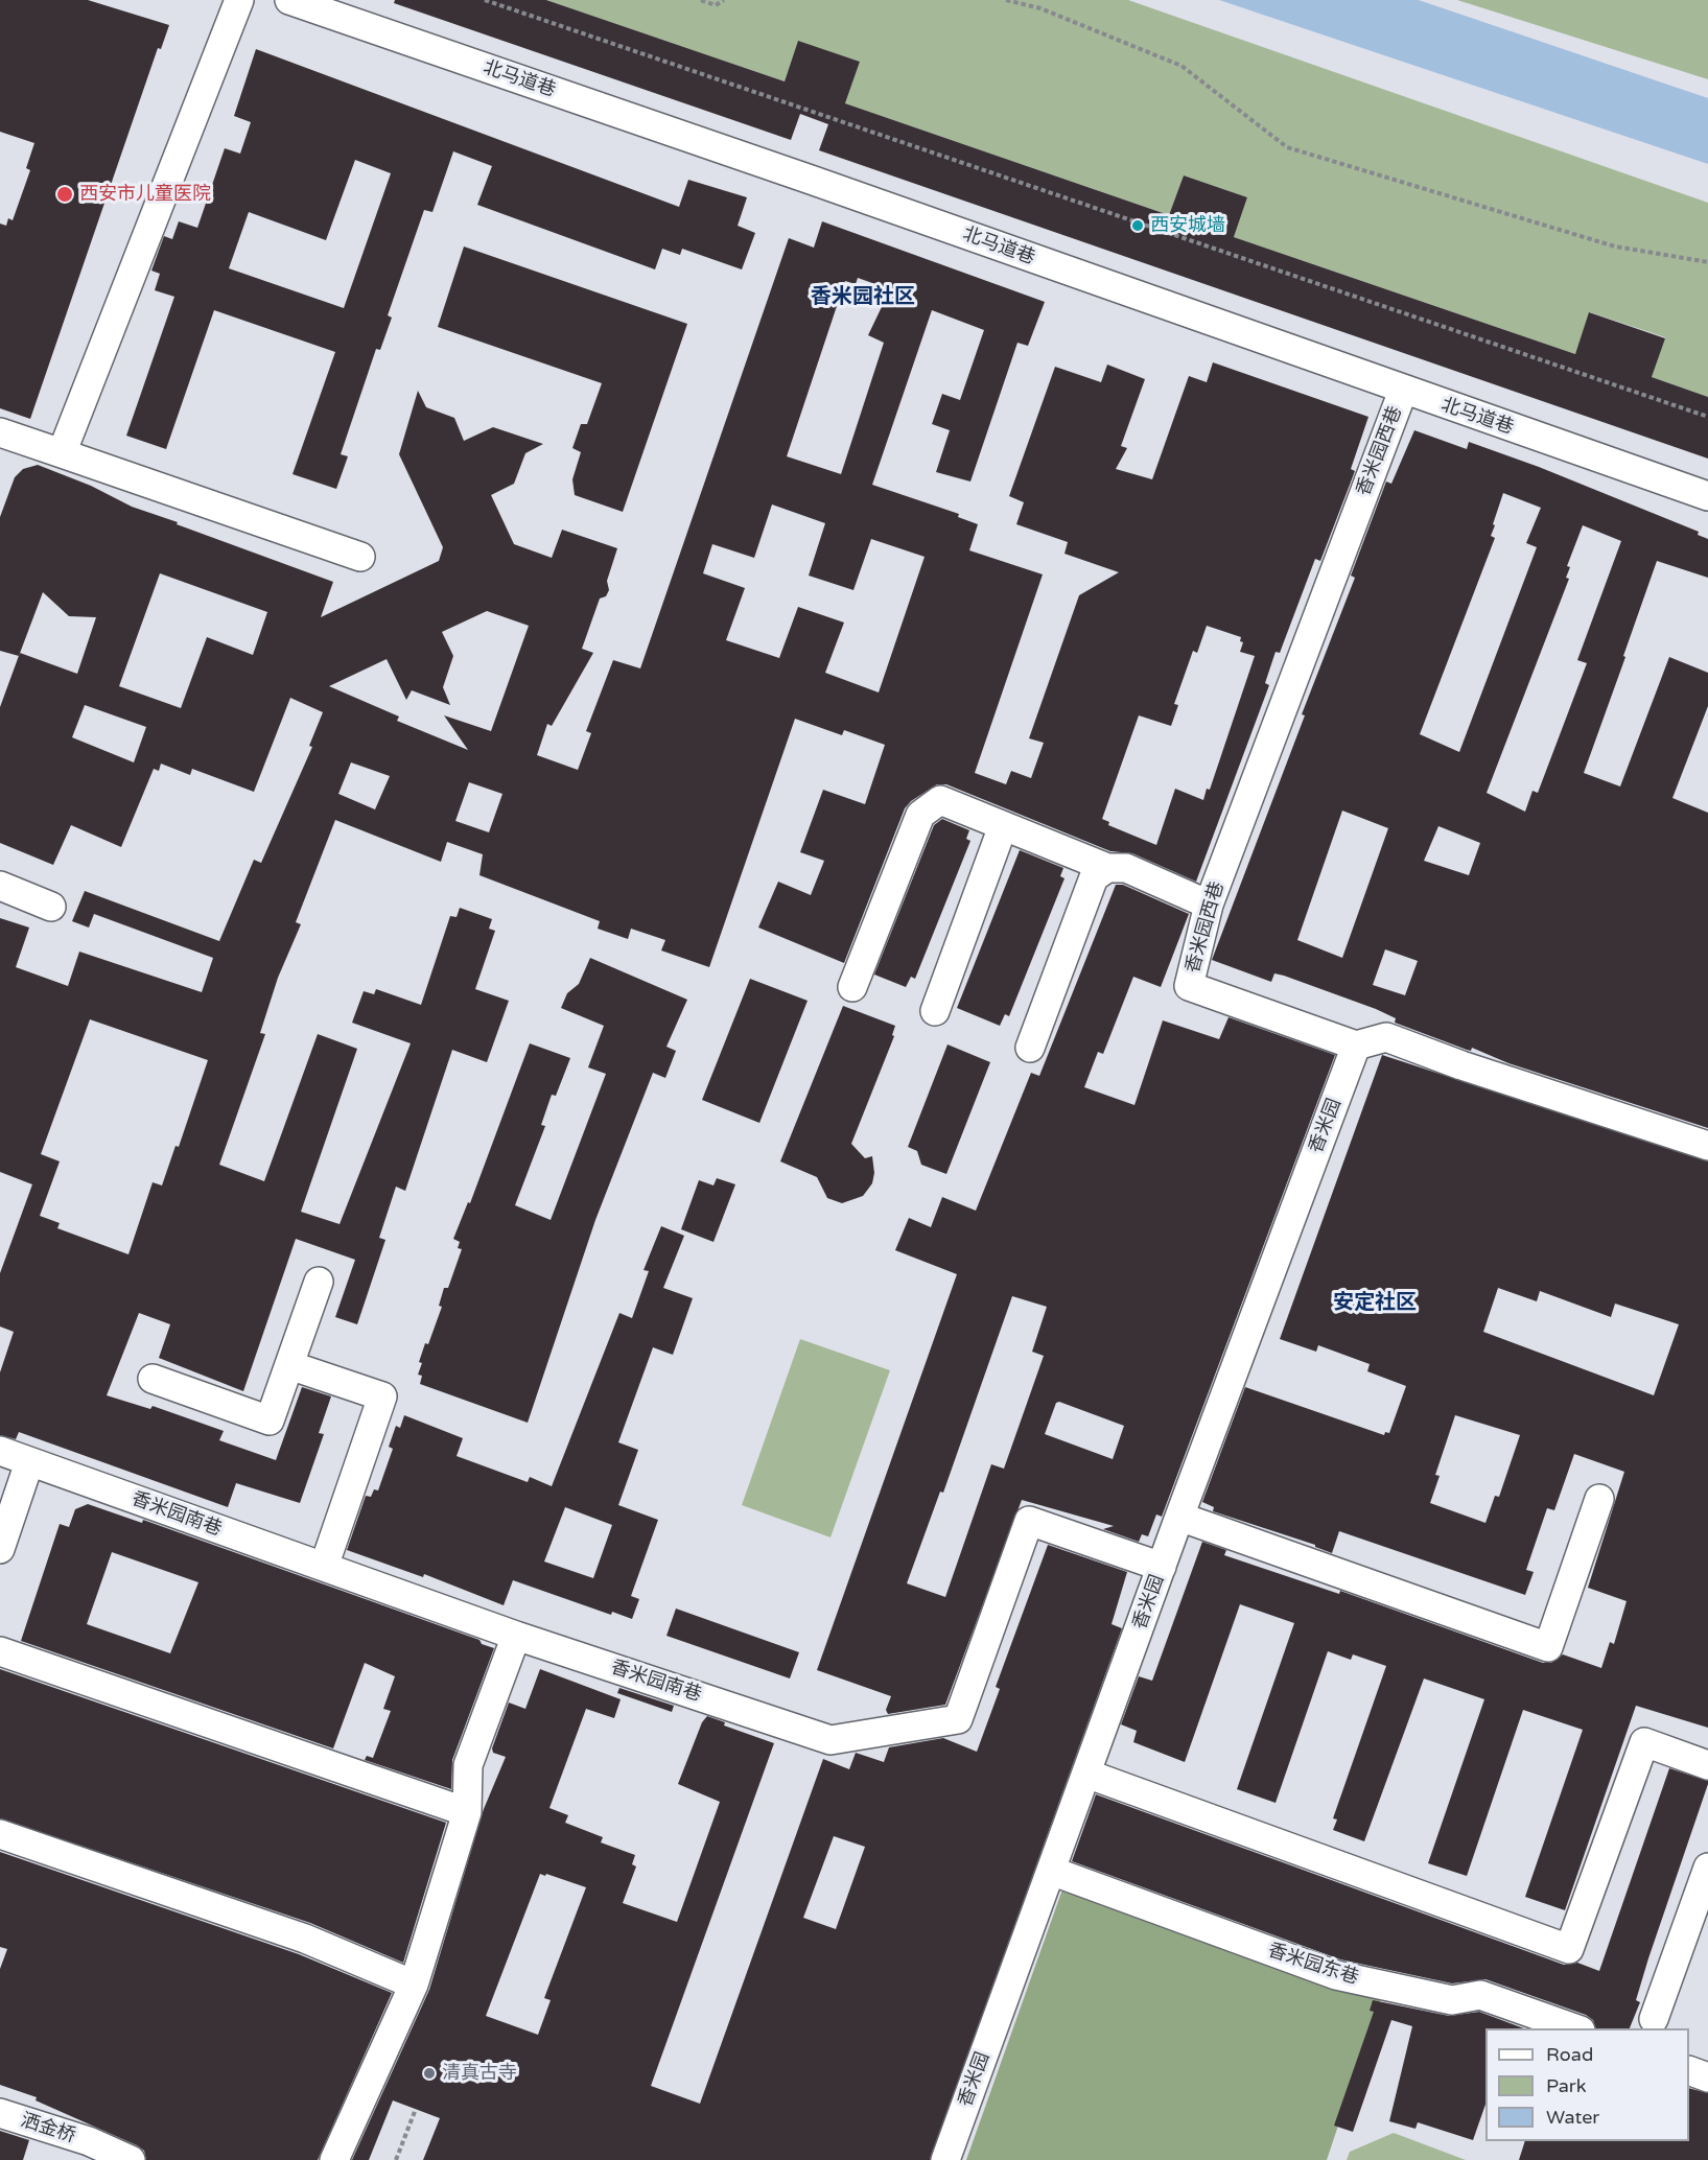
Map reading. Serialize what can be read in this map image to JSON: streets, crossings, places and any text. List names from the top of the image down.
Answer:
{
  "streets": {
    "street": [
      "北马道巷",
      "香米园西巷",
      "香米园",
      "香米园南巷",
      "香米园东巷",
      "洒金桥"
    ]
  },
  "crossings": [
    ["北马道巷", "香米园西巷"],
    ["香米园西巷", "香米园"],
    ["香米园", "香米园南巷"],
    ["香米园", "香米园东巷"]
  ],
  "districts": ["香米园社区", "安定社区"],
  "places": ["西安市儿童医院", "西安城墙", "清真古寺"],
  "legend": ["Road", "Park", "Water"]
}
